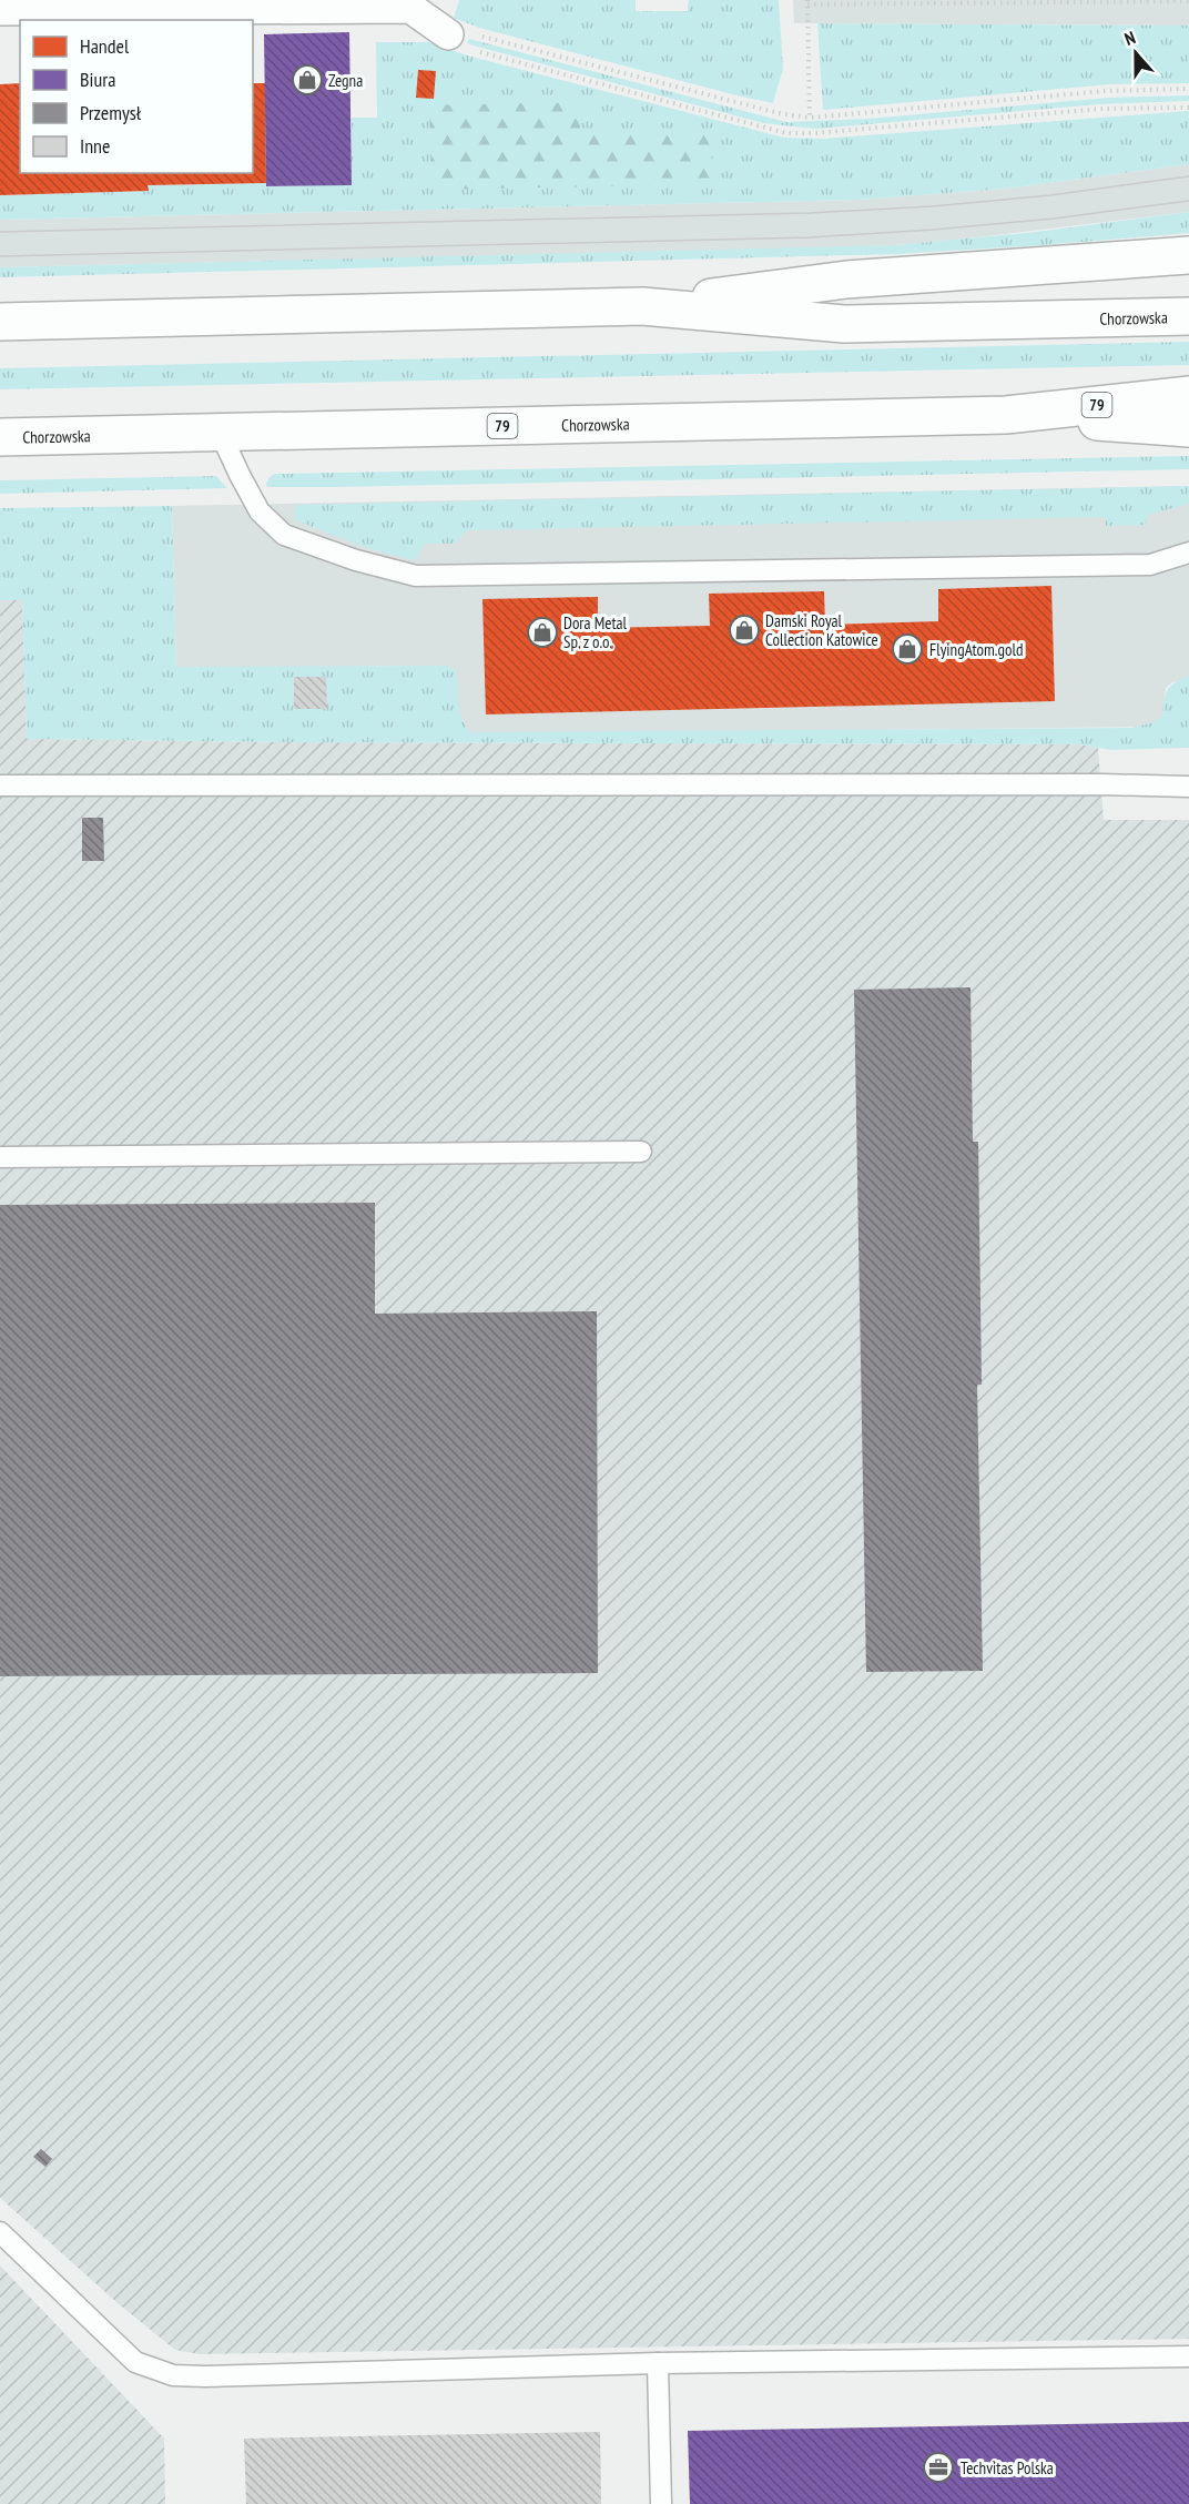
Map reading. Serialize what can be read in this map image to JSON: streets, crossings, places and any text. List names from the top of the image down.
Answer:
{
  "streets": {
    "main road": ["Chorzowska", "79"]
  },
  "places": {
    "shop": [
      "Zegna",
      "Damski Royal Collection Katowice",
      "Dora Metal Sp. z o.o.",
      "FlyingAtom.gold"
    ],
    "office": ["Techvitas Polska"]
  },
  "legend": [
    "Handel",
    "Biura",
    "Przemysł",
    "Inne"
  ],
  "north": "top"
}
